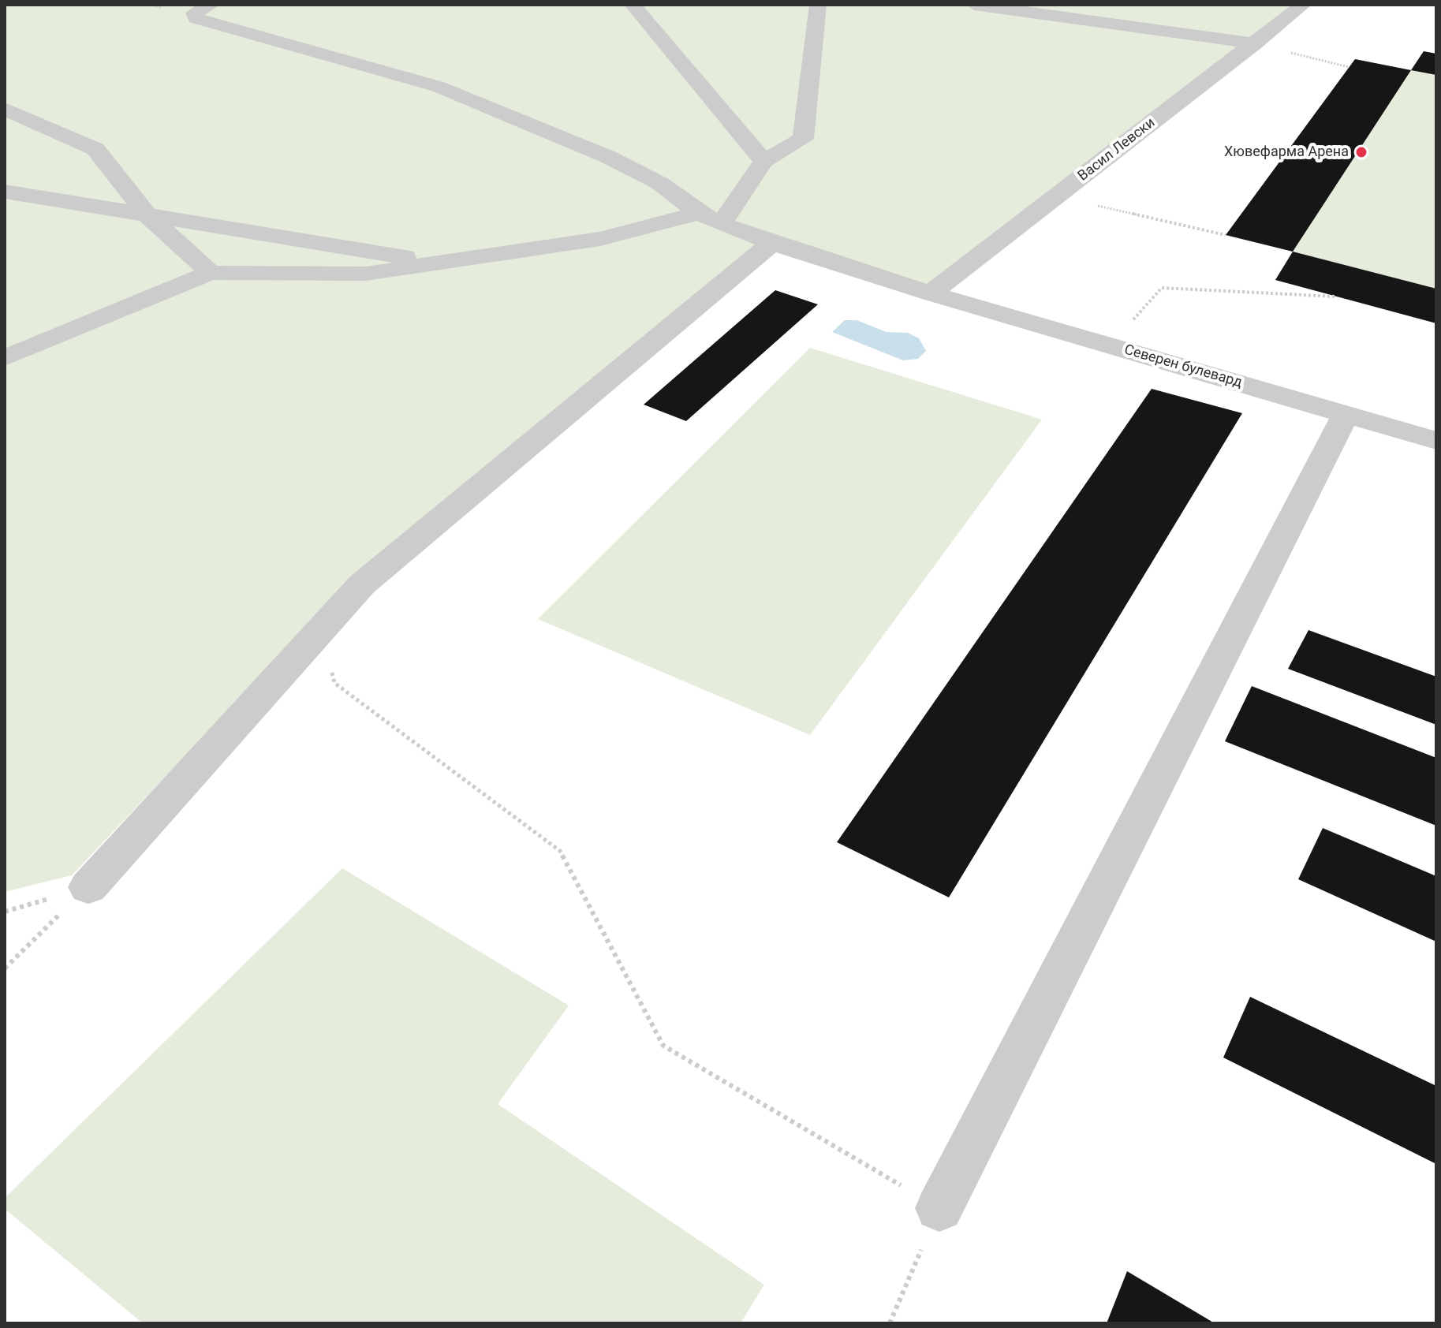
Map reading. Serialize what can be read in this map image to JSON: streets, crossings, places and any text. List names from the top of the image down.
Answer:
{
  "streets": {
    "street": ["Васил Левски", "Северен булевард"]
  },
  "crossings": [
    ["Васил Левски", "Северен булевард"]
  ],
  "places": ["Хювефарма Арена"]
}
